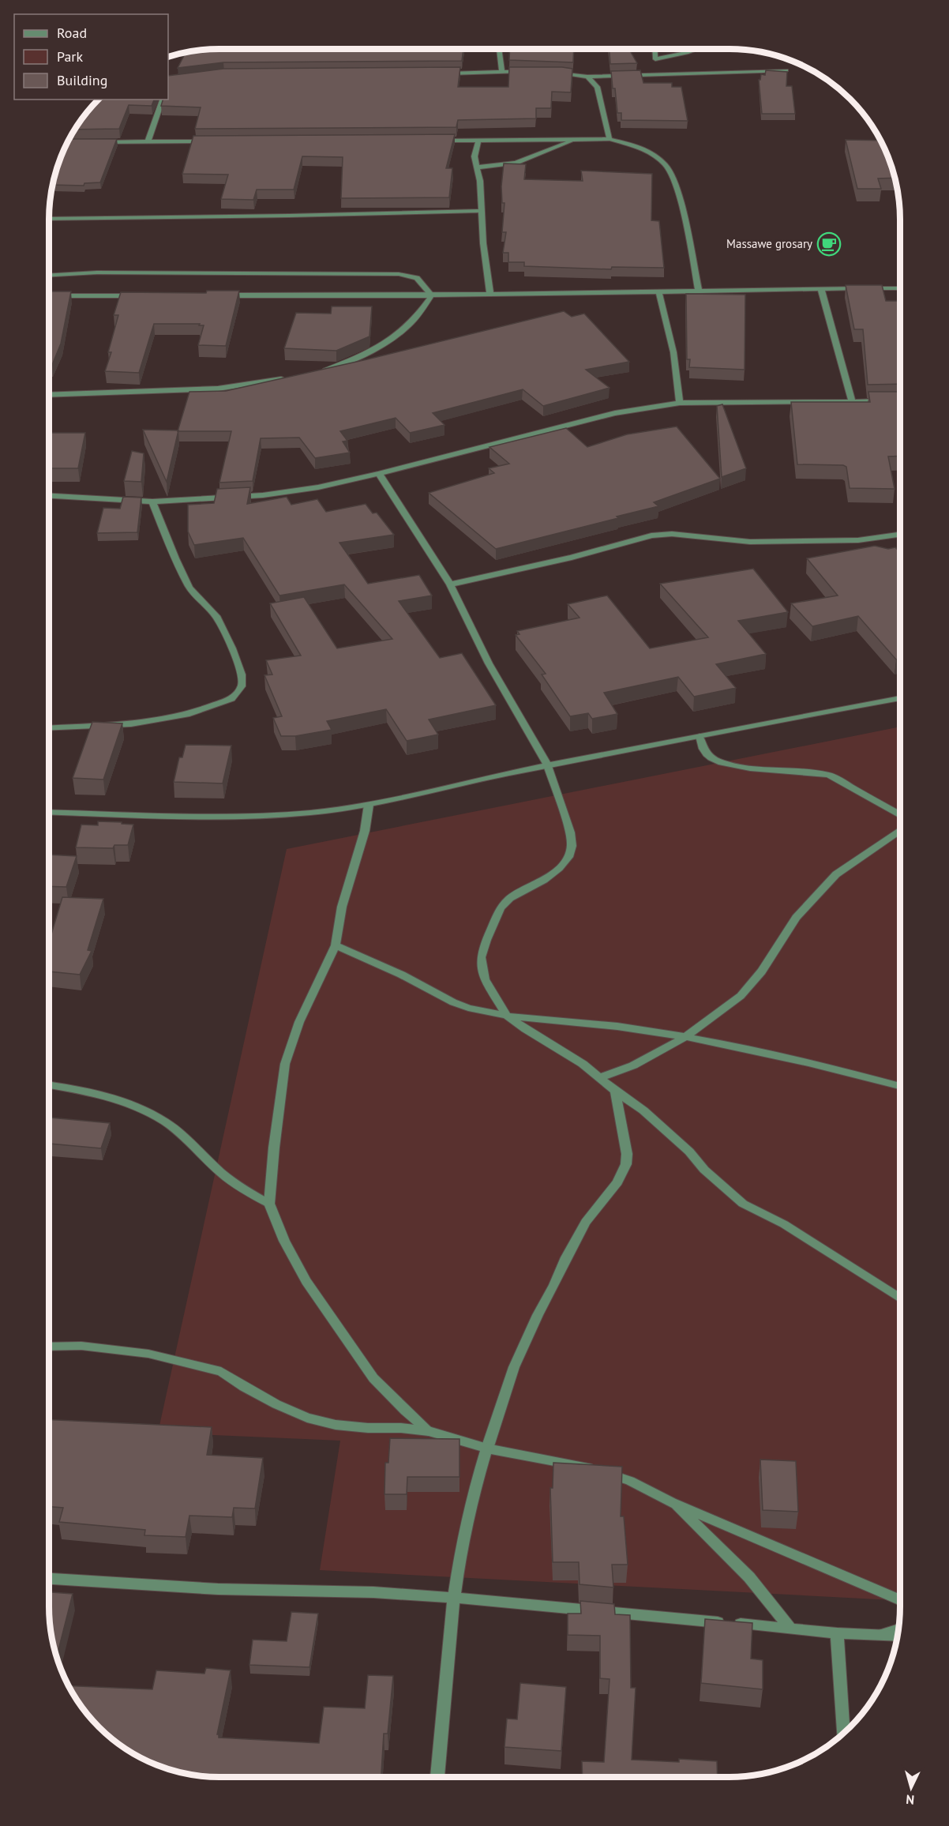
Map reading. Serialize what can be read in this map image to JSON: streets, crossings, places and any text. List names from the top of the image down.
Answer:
{
  "places": {
    "cafe": ["Massawe grosary"]
  },
  "legend": ["Road", "Park", "Building"],
  "north": "bottom"
}
